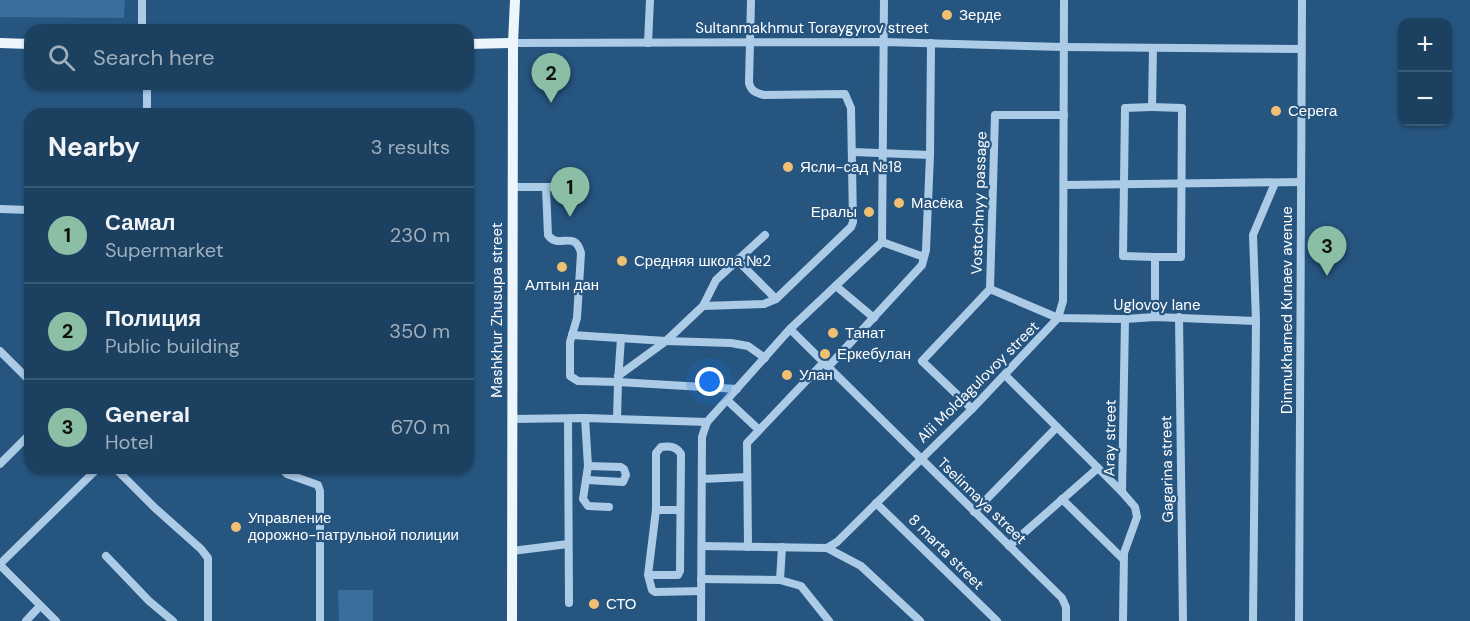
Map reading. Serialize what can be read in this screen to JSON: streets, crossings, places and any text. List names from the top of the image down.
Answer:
{
  "streets": {
    "main road": ["Sultanmakhmut Toraygyrov street", "Mashkhur Zhusupa street"],
    "street": [
      "Vostochnyy passage",
      "Uglovoy lane",
      "Dinmukhamed Kunaev avenue",
      "Alii Moldagulovoy street",
      "Aray street",
      "Gagarina street",
      "Tselinnaya street",
      "8 marta street"
    ]
  },
  "crossings": [
    ["Sultanmakhmut Toraygyrov street", "Mashkhur Zhusupa street"],
    ["Sultanmakhmut Toraygyrov street", "Dinmukhamed Kunaev avenue"],
    ["Sultanmakhmut Toraygyrov street", "Alii Moldagulovoy street"],
    ["Vostochnyy passage", "Uglovoy lane"],
    ["Vostochnyy passage", "Alii Moldagulovoy street"],
    ["Uglovoy lane", "Alii Moldagulovoy street"],
    ["Uglovoy lane", "Aray street"],
    ["Uglovoy lane", "Gagarina street"],
    ["Alii Moldagulovoy street", "Tselinnaya street"],
    ["Alii Moldagulovoy street", "8 marta street"]
  ],
  "places": [
    "Зерде",
    "Серега",
    "Ясли-сад №18",
    "Масёка",
    "Ералы",
    "Средняя школа №2",
    "Алтын дан",
    "Танат",
    "Еркебулан",
    "Улан",
    "Управление дорожно-патрульной полиции",
    "СТО"
  ],
  "page": {
    "map_buttons": ["+", "−"],
    "search": "Search here",
    "pins": ["2", "1", "3"],
    "heading": ["Nearby", "3 results"],
    "list": [
      {
        "mark": "1",
        "name": "Самал",
        "note": "Supermarket",
        "value": "230 m"
      },
      {
        "mark": "2",
        "name": "Полиция",
        "note": "Public building",
        "value": "350 m"
      },
      {
        "mark": "3",
        "name": "General",
        "note": "Hotel",
        "value": "670 m"
      }
    ]
  }
}
